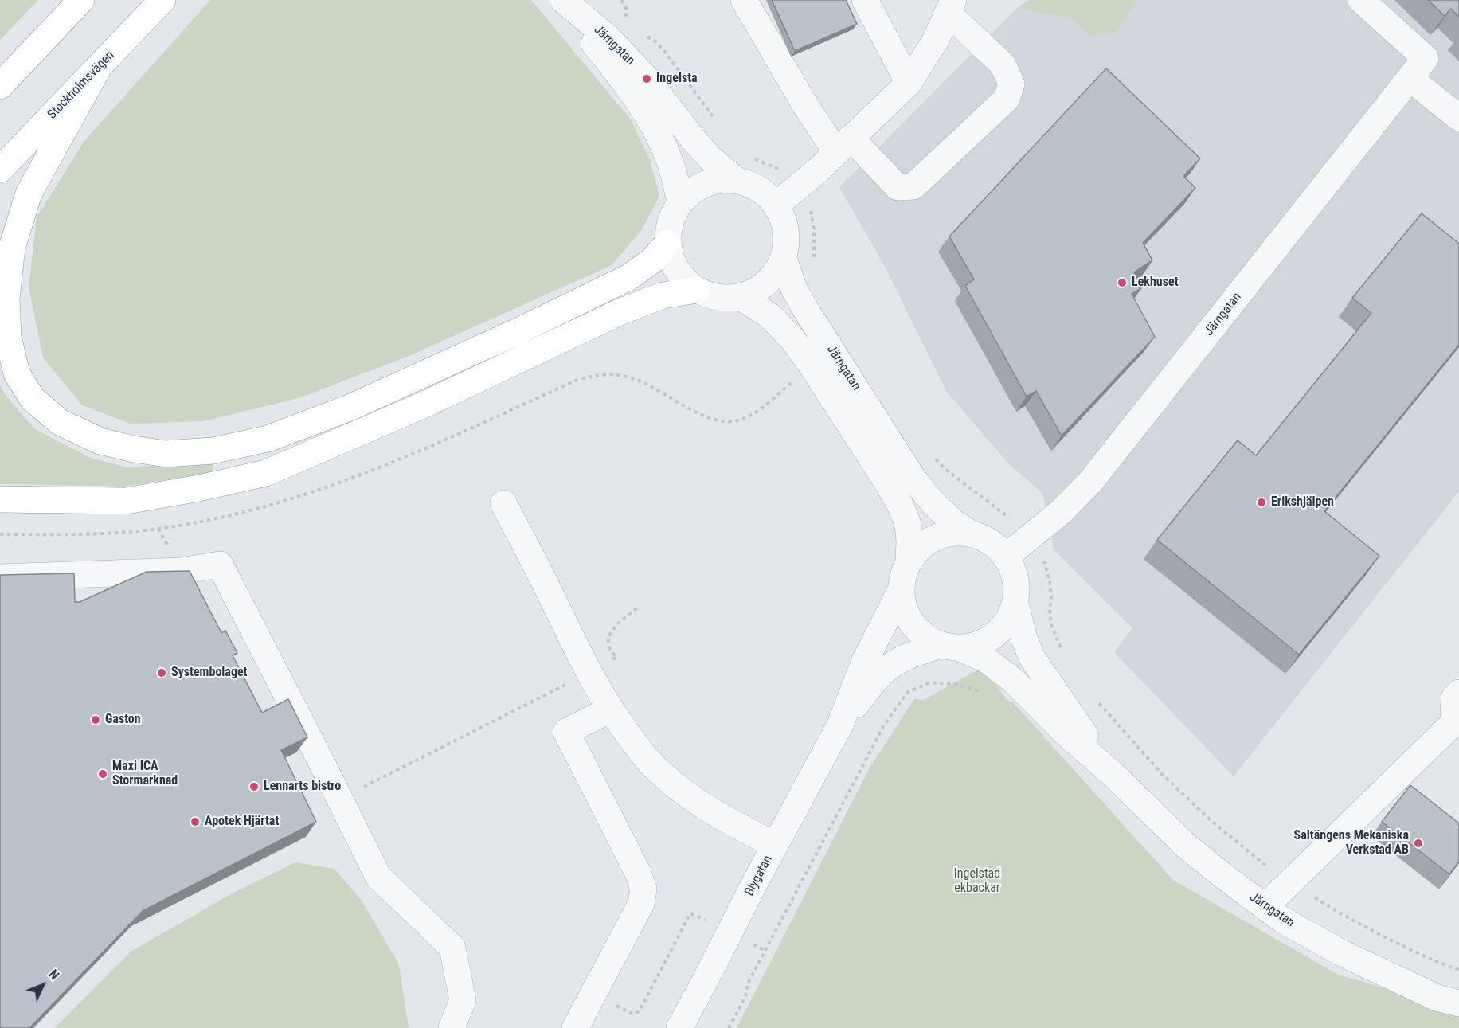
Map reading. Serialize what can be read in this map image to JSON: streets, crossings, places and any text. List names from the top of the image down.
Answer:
{
  "streets": {
    "highway": ["Stockholmsvägen"],
    "street": ["Järngatan", "Blygatan"]
  },
  "crossings": [
    ["Järngatan", "Blygatan"]
  ],
  "parks": ["Ingelstad ekbackar"],
  "places": [
    "Ingelsta",
    "Lekhuset",
    "Erikshjälpen",
    "Systembolaget",
    "Gaston",
    "Maxi ICA Stormarknad",
    "Lennarts bistro",
    "Apotek Hjärtat",
    "Saltängens Mekaniska Verkstad AB"
  ],
  "north": "top right"
}
